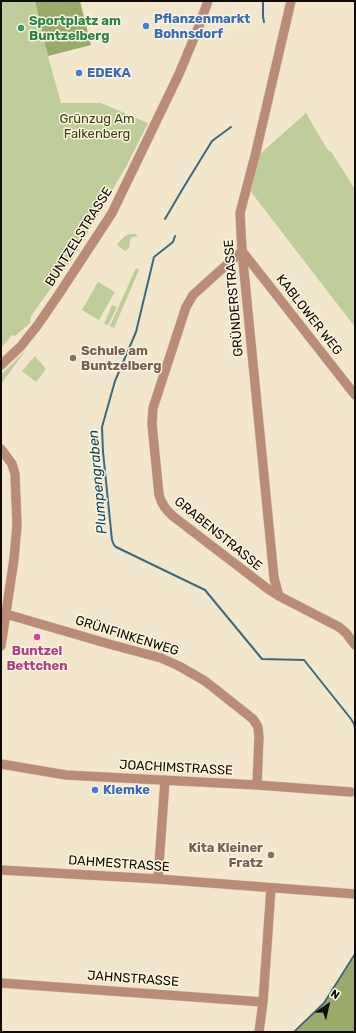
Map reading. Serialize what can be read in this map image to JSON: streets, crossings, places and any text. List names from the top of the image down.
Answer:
{
  "streets": {
    "street": [
      "BUNTZELSTRASSE",
      "GRÜNDERSTRASSE",
      "KABLOWER WEG",
      "GRABENSTRASSE",
      "GRÜNFINKENWEG",
      "JOACHIMSTRASSE",
      "DAHMESTRASSE",
      "JAHNSTRASSE"
    ]
  },
  "crossings": [
    ["GRÜNDERSTRASSE", "KABLOWER WEG"],
    ["GRÜNDERSTRASSE", "GRABENSTRASSE"],
    ["KABLOWER WEG", "GRABENSTRASSE"],
    ["GRÜNFINKENWEG", "JOACHIMSTRASSE"]
  ],
  "water": ["Plumpengraben"],
  "parks": ["Grünzug Am Falkenberg"],
  "places": [
    "Pflanzenmarkt Bohnsdorf",
    "Sportplatz am Buntzelberg",
    "EDEKA",
    "Schule am Buntzelberg",
    "Buntzel Bettchen",
    "Klemke",
    "Kita Kleiner Fratz"
  ],
  "north": "top right"
}
